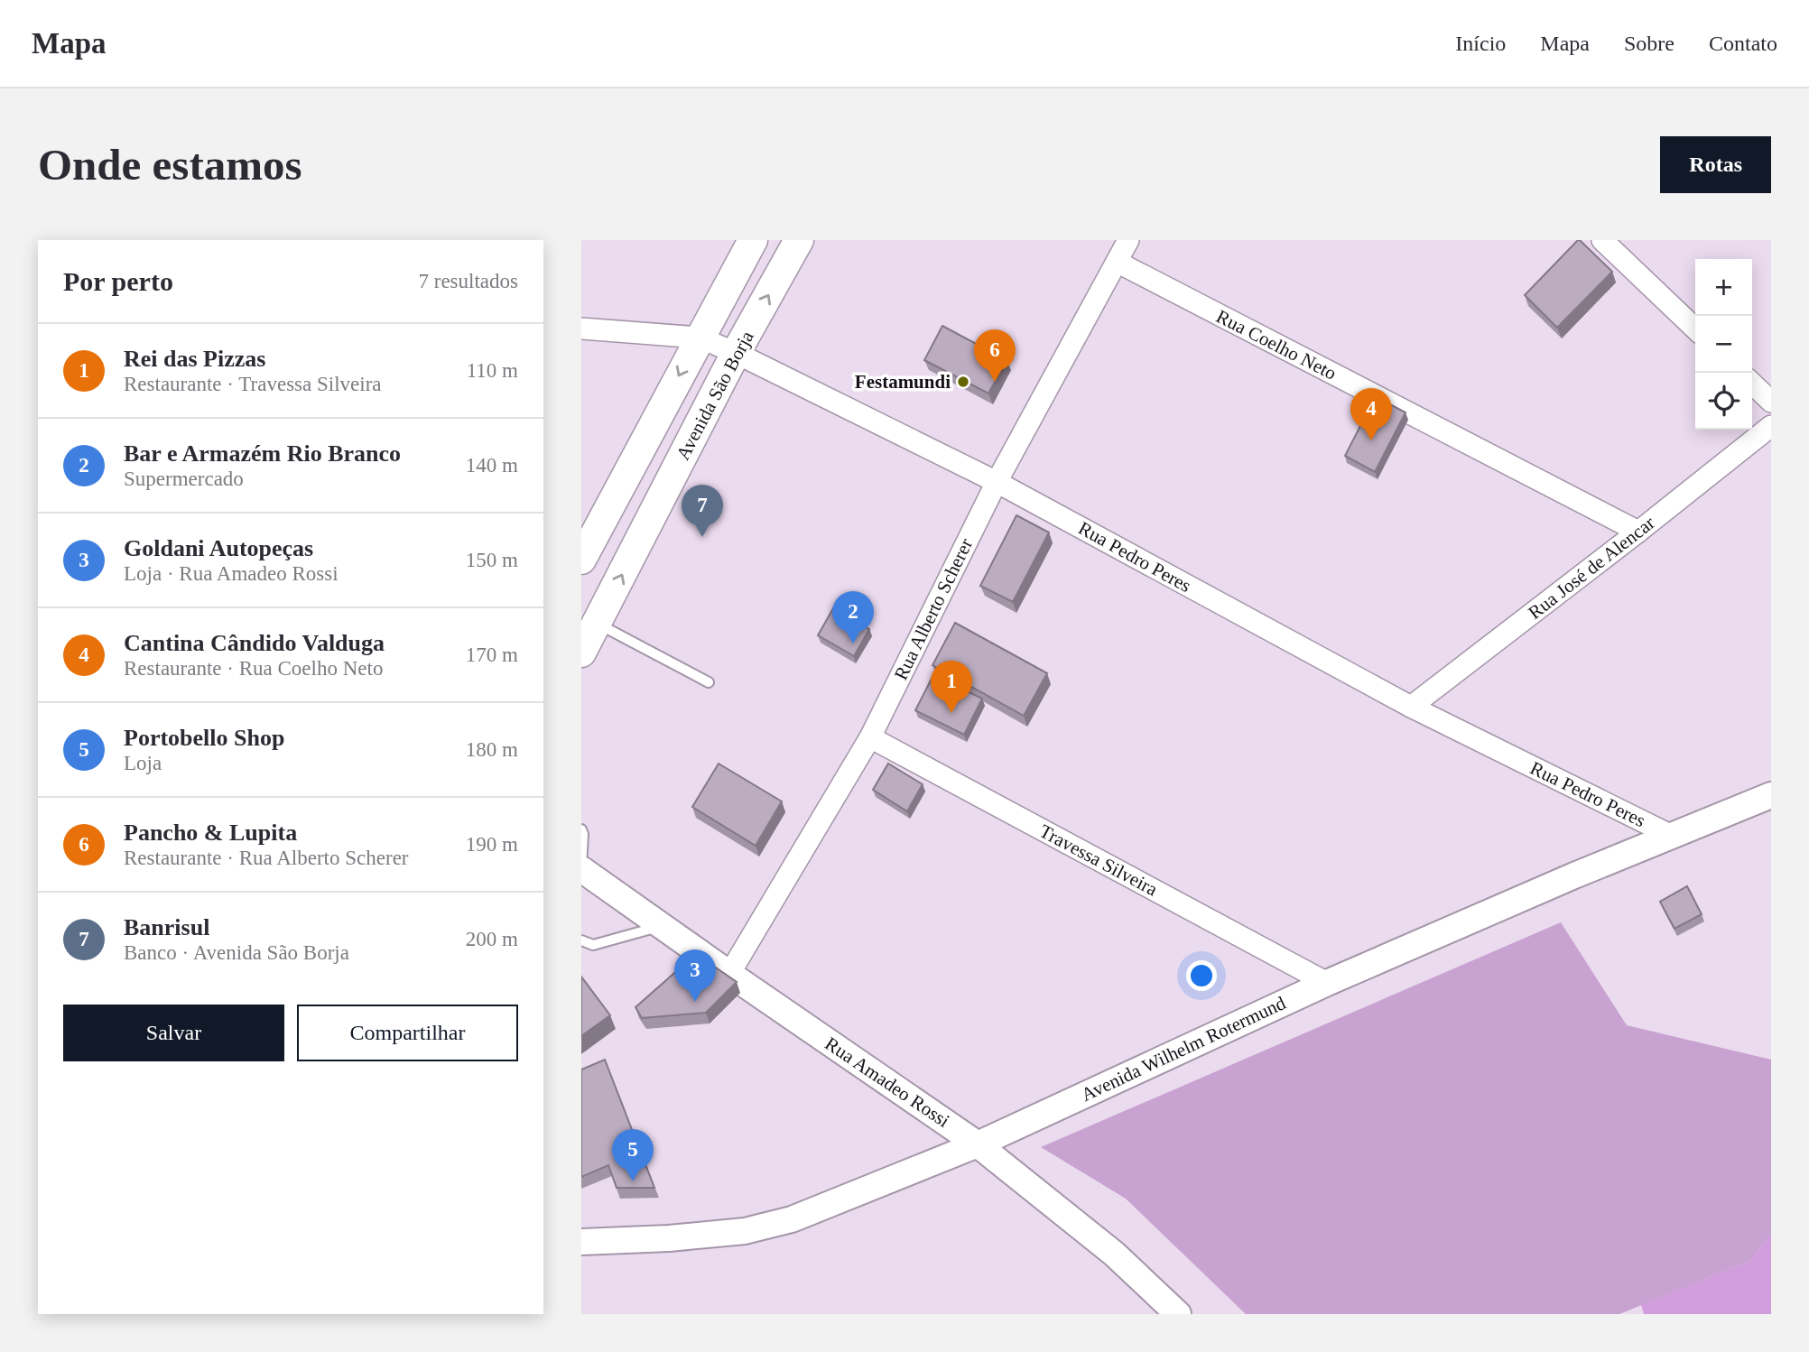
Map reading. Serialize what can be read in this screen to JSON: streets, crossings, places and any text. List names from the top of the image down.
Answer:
{
  "streets": {
    "main road": ["Avenida São Borja"],
    "street": [
      "Rua Coelho Neto",
      "Rua Pedro Peres",
      "Rua José de Alencar",
      "Rua Alberto Scherer",
      "Travessa Silveira",
      "Avenida Wilhelm Rotermund",
      "Rua Amadeo Rossi"
    ]
  },
  "crossings": [
    ["Rua Coelho Neto", "Rua José de Alencar"],
    ["Rua Coelho Neto", "Rua Alberto Scherer"],
    ["Avenida São Borja", "Rua Pedro Peres"],
    ["Rua Pedro Peres", "Rua José de Alencar"],
    ["Rua Pedro Peres", "Rua Alberto Scherer"],
    ["Rua Pedro Peres", "Avenida Wilhelm Rotermund"],
    ["Rua Alberto Scherer", "Travessa Silveira"],
    ["Rua Alberto Scherer", "Rua Amadeo Rossi"],
    ["Travessa Silveira", "Avenida Wilhelm Rotermund"],
    ["Avenida Wilhelm Rotermund", "Rua Amadeo Rossi"]
  ],
  "places": ["Festamundi"],
  "page": {
    "header": "Mapa",
    "nav": [
      "Início",
      "Mapa",
      "Sobre",
      "Contato"
    ],
    "buttons": [
      "Rotas",
      ["Salvar", "Compartilhar"]
    ],
    "title": "Onde estamos",
    "heading": ["Por perto", "7 resultados"],
    "map_buttons": ["+", "−"],
    "list": [
      {
        "mark": "1",
        "name": "Rei das Pizzas",
        "note": "Restaurante · Travessa Silveira",
        "value": "110 m"
      },
      {
        "mark": "2",
        "name": "Bar e Armazém Rio Branco",
        "note": "Supermercado",
        "value": "140 m"
      },
      {
        "mark": "3",
        "name": "Goldani Autopeças",
        "note": "Loja · Rua Amadeo Rossi",
        "value": "150 m"
      },
      {
        "mark": "4",
        "name": "Cantina Cândido Valduga",
        "note": "Restaurante · Rua Coelho Neto",
        "value": "170 m"
      },
      {
        "mark": "5",
        "name": "Portobello Shop",
        "note": "Loja",
        "value": "180 m"
      },
      {
        "mark": "6",
        "name": "Pancho & Lupita",
        "note": "Restaurante · Rua Alberto Scherer",
        "value": "190 m"
      },
      {
        "mark": "7",
        "name": "Banrisul",
        "note": "Banco · Avenida São Borja",
        "value": "200 m"
      }
    ],
    "pins": [
      "6",
      "4",
      "7",
      "2",
      "1",
      "3",
      "5"
    ]
  }
}
